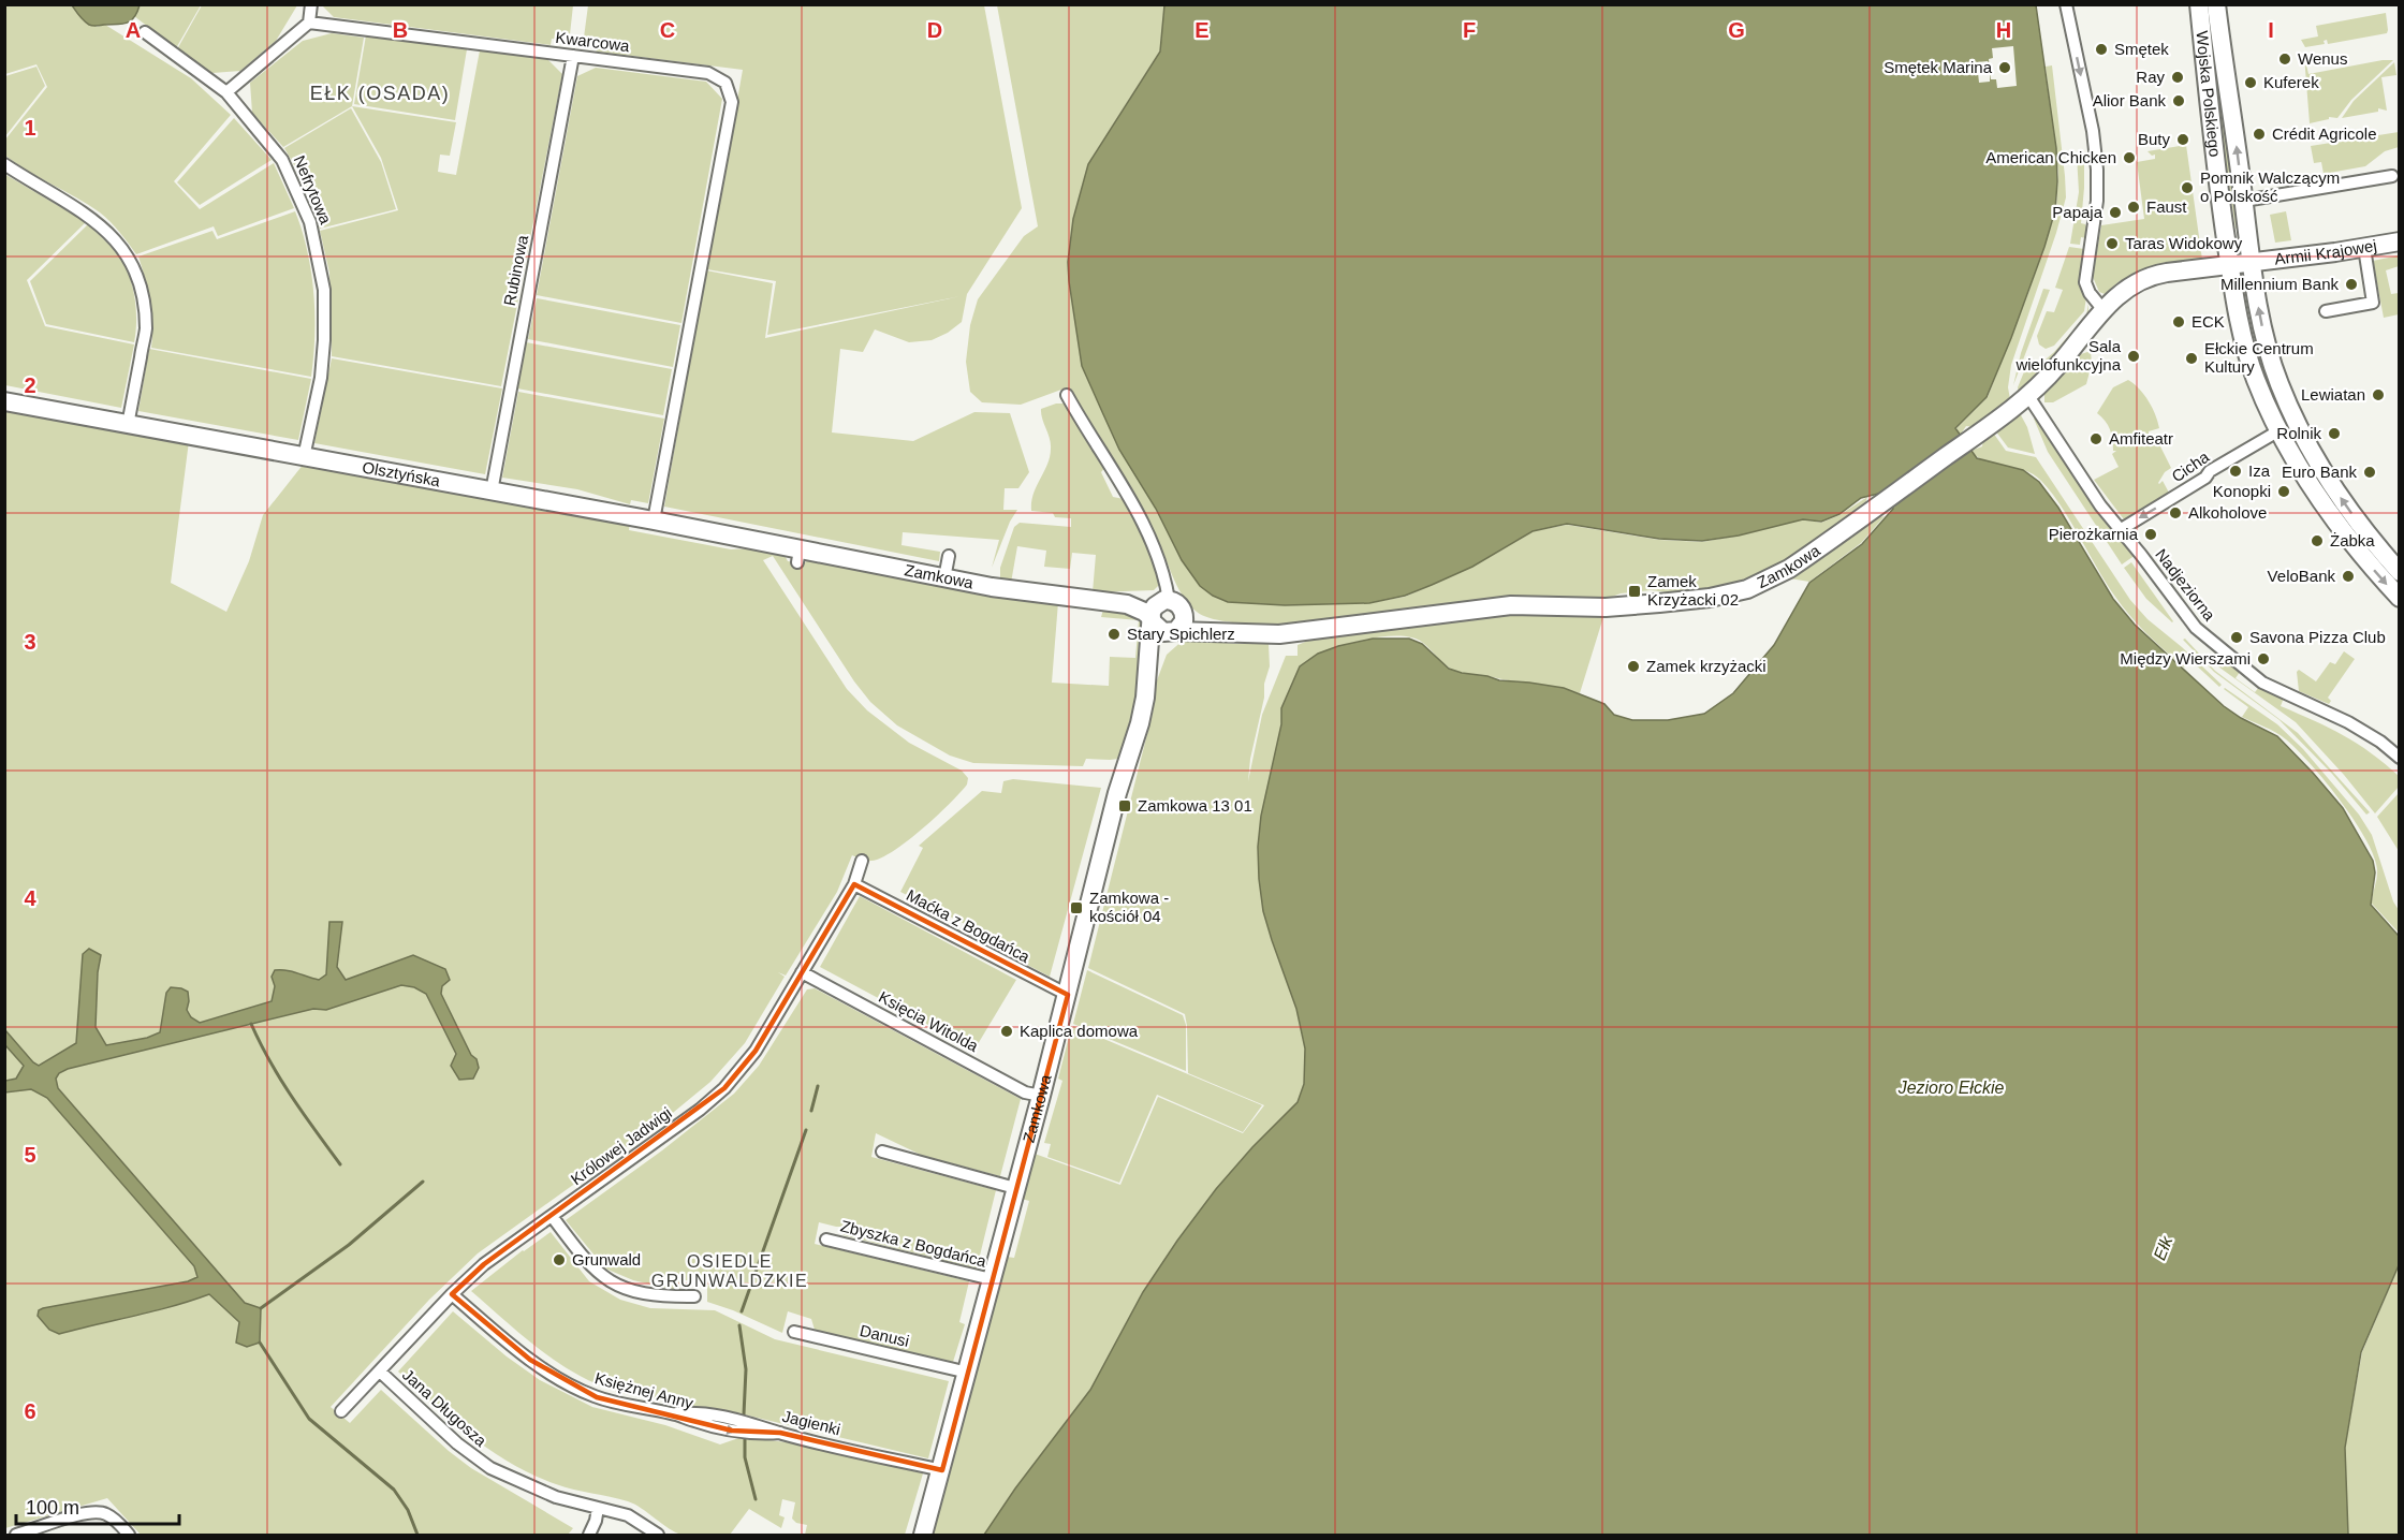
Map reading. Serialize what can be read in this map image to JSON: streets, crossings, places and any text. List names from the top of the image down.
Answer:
{
  "streets": {
    "street": [
      "Kwarcowa",
      "Wojska Polskiego",
      "Nefrytowa",
      "Armii Krajowej",
      "Rubinowa",
      "Cicha",
      "Olsztyńska",
      "Zamkowa",
      "Nadjeziorna",
      "Maćka z Bogdańca",
      "Księcia Witolda",
      "Królowej Jadwigi",
      "Zbyszka z Bogdańca",
      "Danusi",
      "Księżnej Anny",
      "Jana Długosza",
      "Jagienki"
    ]
  },
  "crossings": [
    ["Kwarcowa", "Rubinowa"],
    ["Kwarcowa", "Olsztyńska"],
    ["Wojska Polskiego", "Armii Krajowej"],
    ["Wojska Polskiego", "Cicha"],
    ["Wojska Polskiego", "Zamkowa"],
    ["Nefrytowa", "Olsztyńska"],
    ["Armii Krajowej", "Zamkowa"],
    ["Rubinowa", "Olsztyńska"],
    ["Cicha", "Nadjeziorna"],
    ["Olsztyńska", "Zamkowa"],
    ["Zamkowa", "Nadjeziorna"],
    ["Zamkowa", "Maćka z Bogdańca"],
    ["Zamkowa", "Księcia Witolda"],
    ["Zamkowa", "Zbyszka z Bogdańca"],
    ["Zamkowa", "Danusi"],
    ["Zamkowa", "Jagienki"],
    ["Maćka z Bogdańca", "Królowej Jadwigi"],
    ["Księcia Witolda", "Królowej Jadwigi"],
    ["Królowej Jadwigi", "Księżnej Anny"],
    ["Królowej Jadwigi", "Jana Długosza"],
    ["Księżnej Anny", "Jagienki"]
  ],
  "one_way": ["Cicha"],
  "districts": ["EŁK (OSADA)", "OSIEDLE GRUNWALDZKIE"],
  "water": ["Jezioro Ełckie", "Ełk"],
  "places": {
    "other": [
      "Smętek",
      "Wenus",
      "Smętek Marina",
      "Ray",
      "Kuferek",
      "Alior Bank",
      "Crédit Agricole",
      "Buty",
      "American Chicken",
      "Pomnik Walczącym o Polskość",
      "Faust",
      "Papaja",
      "Taras Widokowy",
      "Millennium Bank",
      "ECK",
      "Sala wielofunkcyjna",
      "Ełckie Centrum Kultury",
      "Lewiatan",
      "Rolnik",
      "Amfiteatr",
      "Iza",
      "Euro Bank",
      "Konopki",
      "Alkoholove",
      "Pierożkarnia",
      "Żabka",
      "VeloBank",
      "Stary Spichlerz",
      "Savona Pizza Club",
      "Między Wierszami",
      "Zamek krzyżacki",
      "Kaplica domowa",
      "Grunwald"
    ],
    "transit": ["Zamek Krzyżacki 02", "Zamkowa 13 01", "Zamkowa - kościół 04"]
  },
  "scale_bar": "100 m",
  "grid": {
    "columns": [
      "A",
      "B",
      "C",
      "D",
      "E",
      "F",
      "G",
      "H",
      "I"
    ],
    "rows": [
      "1",
      "2",
      "3",
      "4",
      "5",
      "6"
    ]
  }
}
